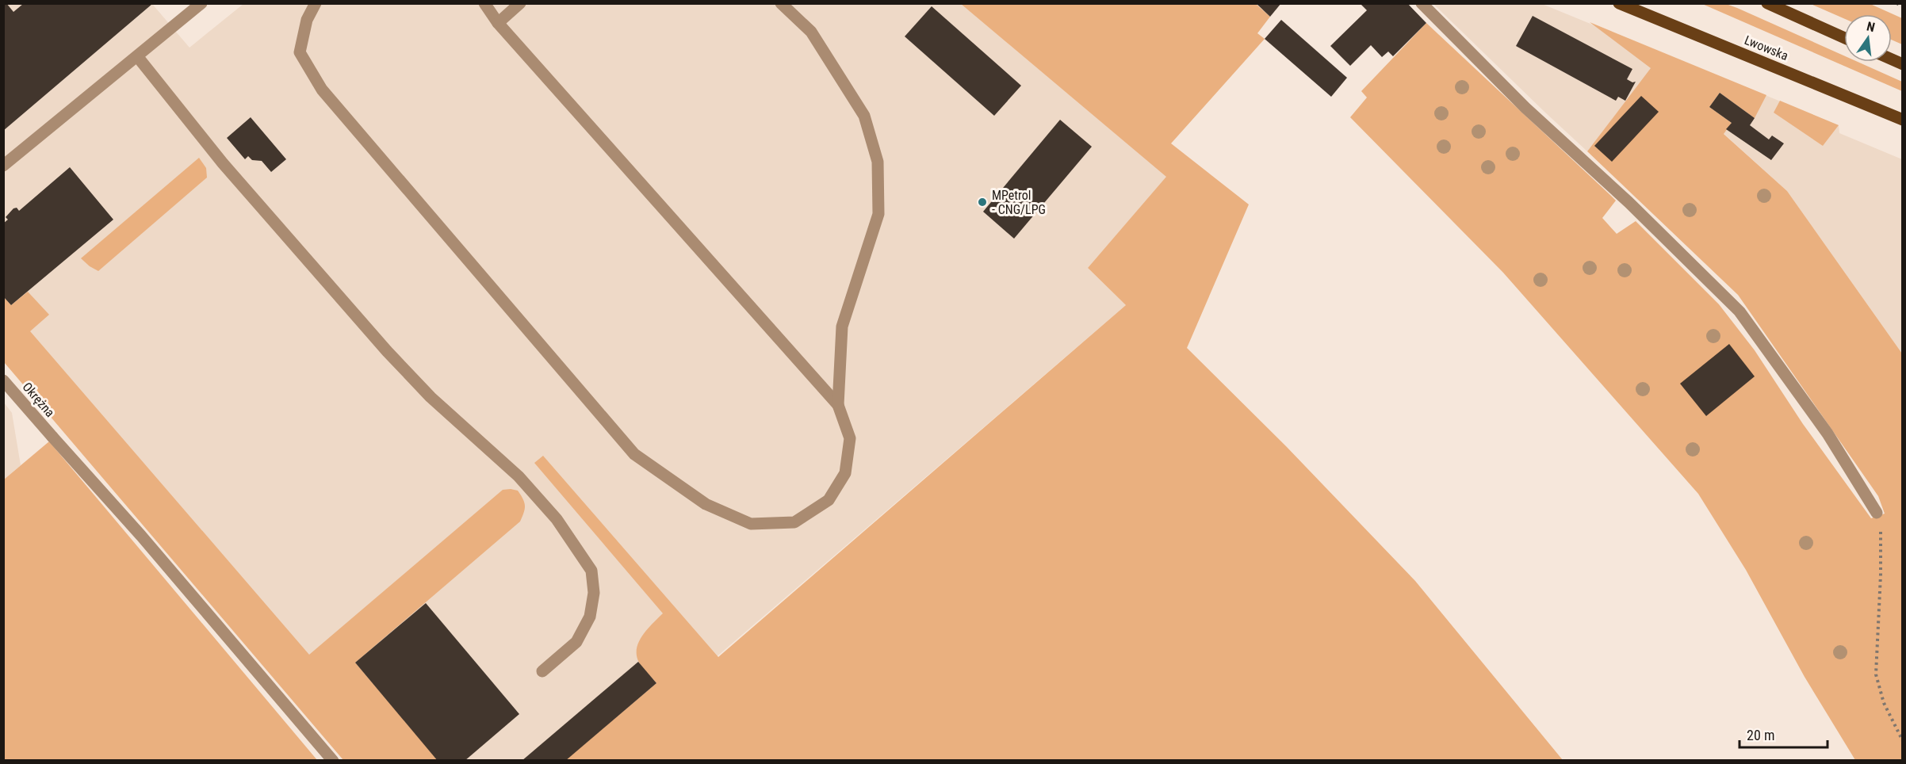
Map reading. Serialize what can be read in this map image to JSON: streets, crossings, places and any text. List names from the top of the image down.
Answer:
{
  "streets": {
    "main road": ["Lwowska"],
    "street": ["Okrężna"]
  },
  "places": ["MPetrol - CNG/LPG"],
  "scale_bar": "20 m",
  "north": "top"
}
